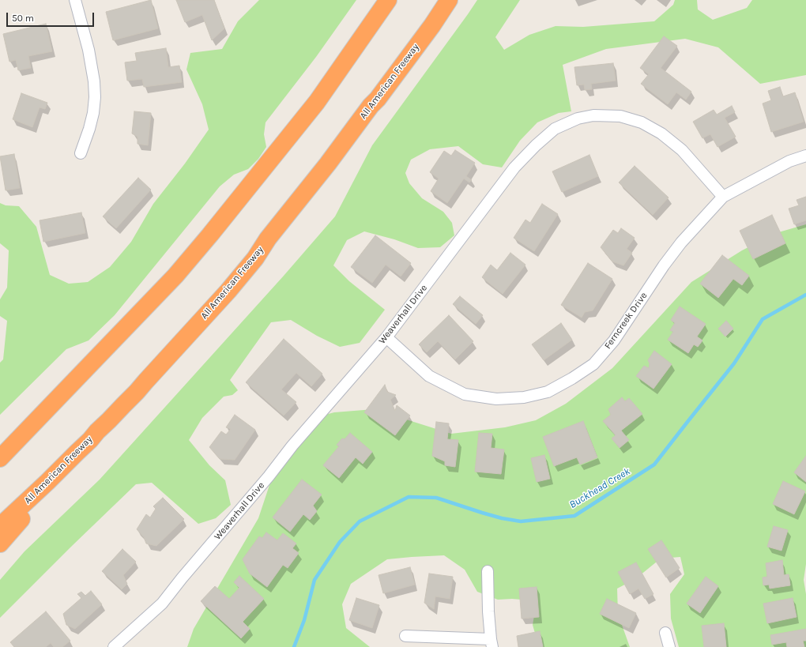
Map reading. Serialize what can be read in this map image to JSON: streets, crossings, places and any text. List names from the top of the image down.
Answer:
{
  "streets": {
    "highway": ["All American Freeway"],
    "street": ["Weaverhall Drive", "Ferncreek Drive"]
  },
  "crossings": [
    ["Weaverhall Drive", "Ferncreek Drive"]
  ],
  "water": ["Buckhead Creek"],
  "scale_bar": "50 m"
}
